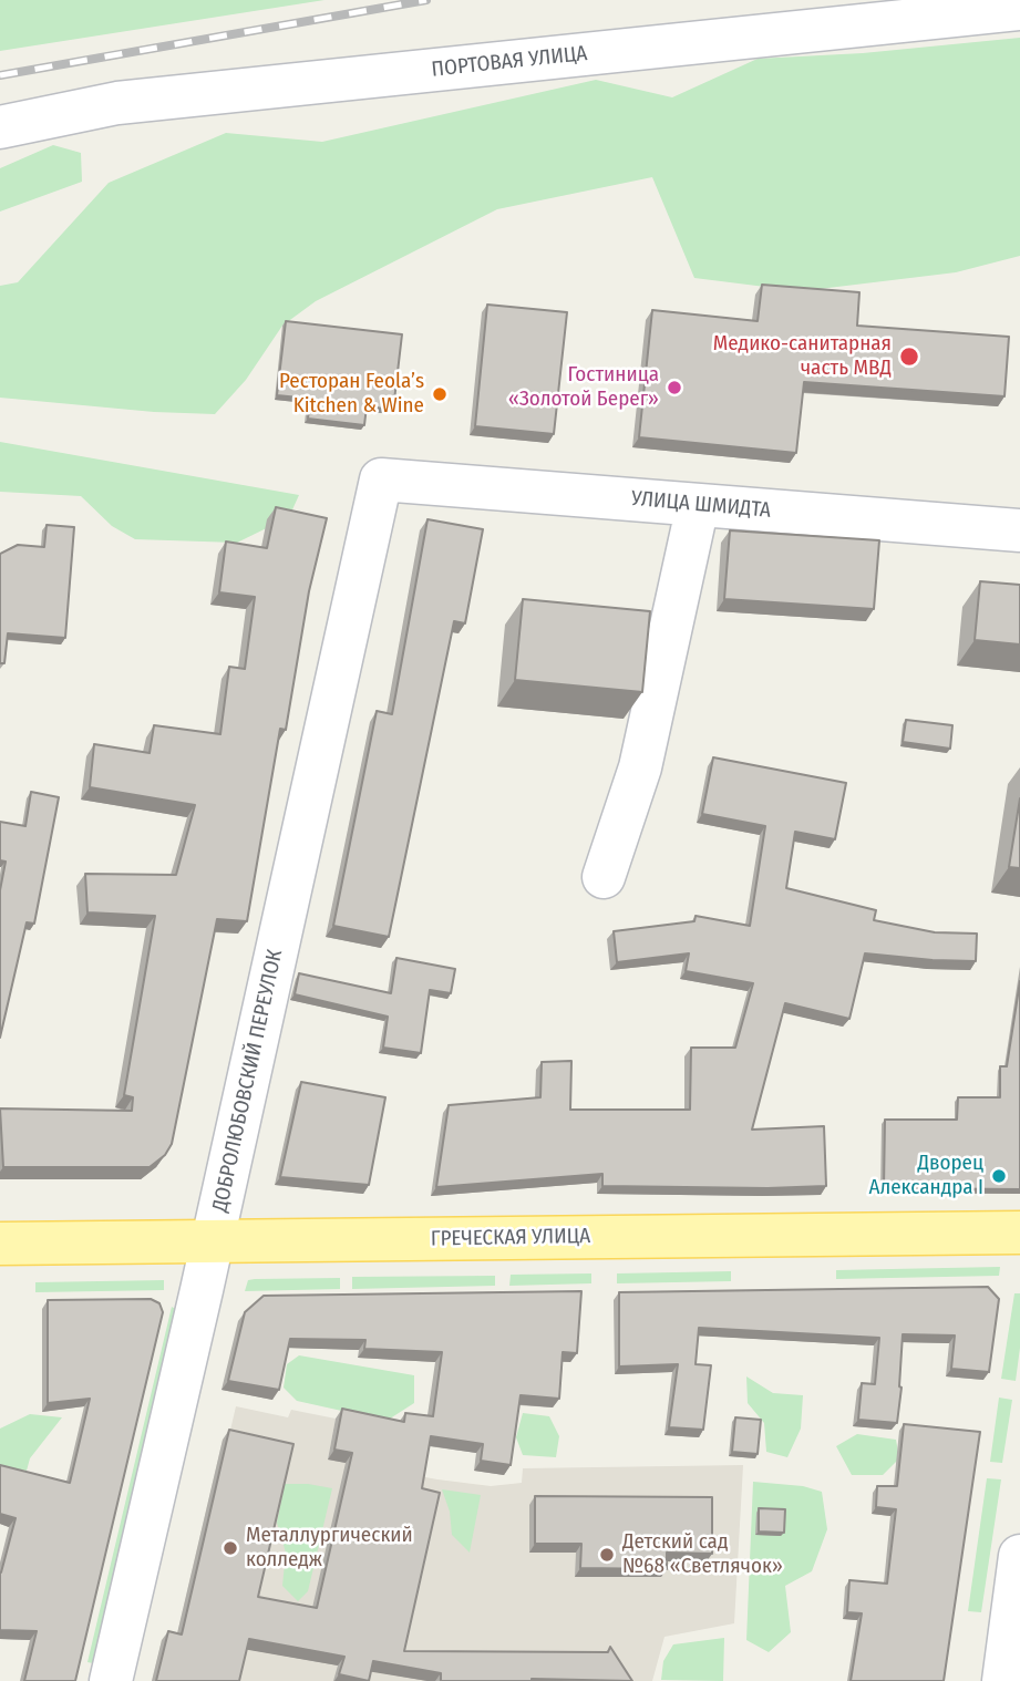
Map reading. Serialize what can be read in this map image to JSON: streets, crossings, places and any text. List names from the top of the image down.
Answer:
{
  "streets": {
    "main road": ["ГРЕЧЕСКАЯ УЛИЦА"],
    "street": ["ПОРТОВАЯ УЛИЦА", "УЛИЦА ШМИДТА", "ДОБРОЛЮБОВСКИЙ ПЕРЕУЛОК"]
  },
  "crossings": [
    ["УЛИЦА ШМИДТА", "ДОБРОЛЮБОВСКИЙ ПЕРЕУЛОК"],
    ["ДОБРОЛЮБОВСКИЙ ПЕРЕУЛОК", "ГРЕЧЕСКАЯ УЛИЦА"]
  ],
  "places": [
    "Медико-санитарная часть МВД",
    "Гостиница «Золотой Берег»",
    "Ресторан Feola’s Kitchen & Wine",
    "Дворец Александра I",
    "Металлургический колледж",
    "Детский сад №68 «Светлячок»"
  ]
}
